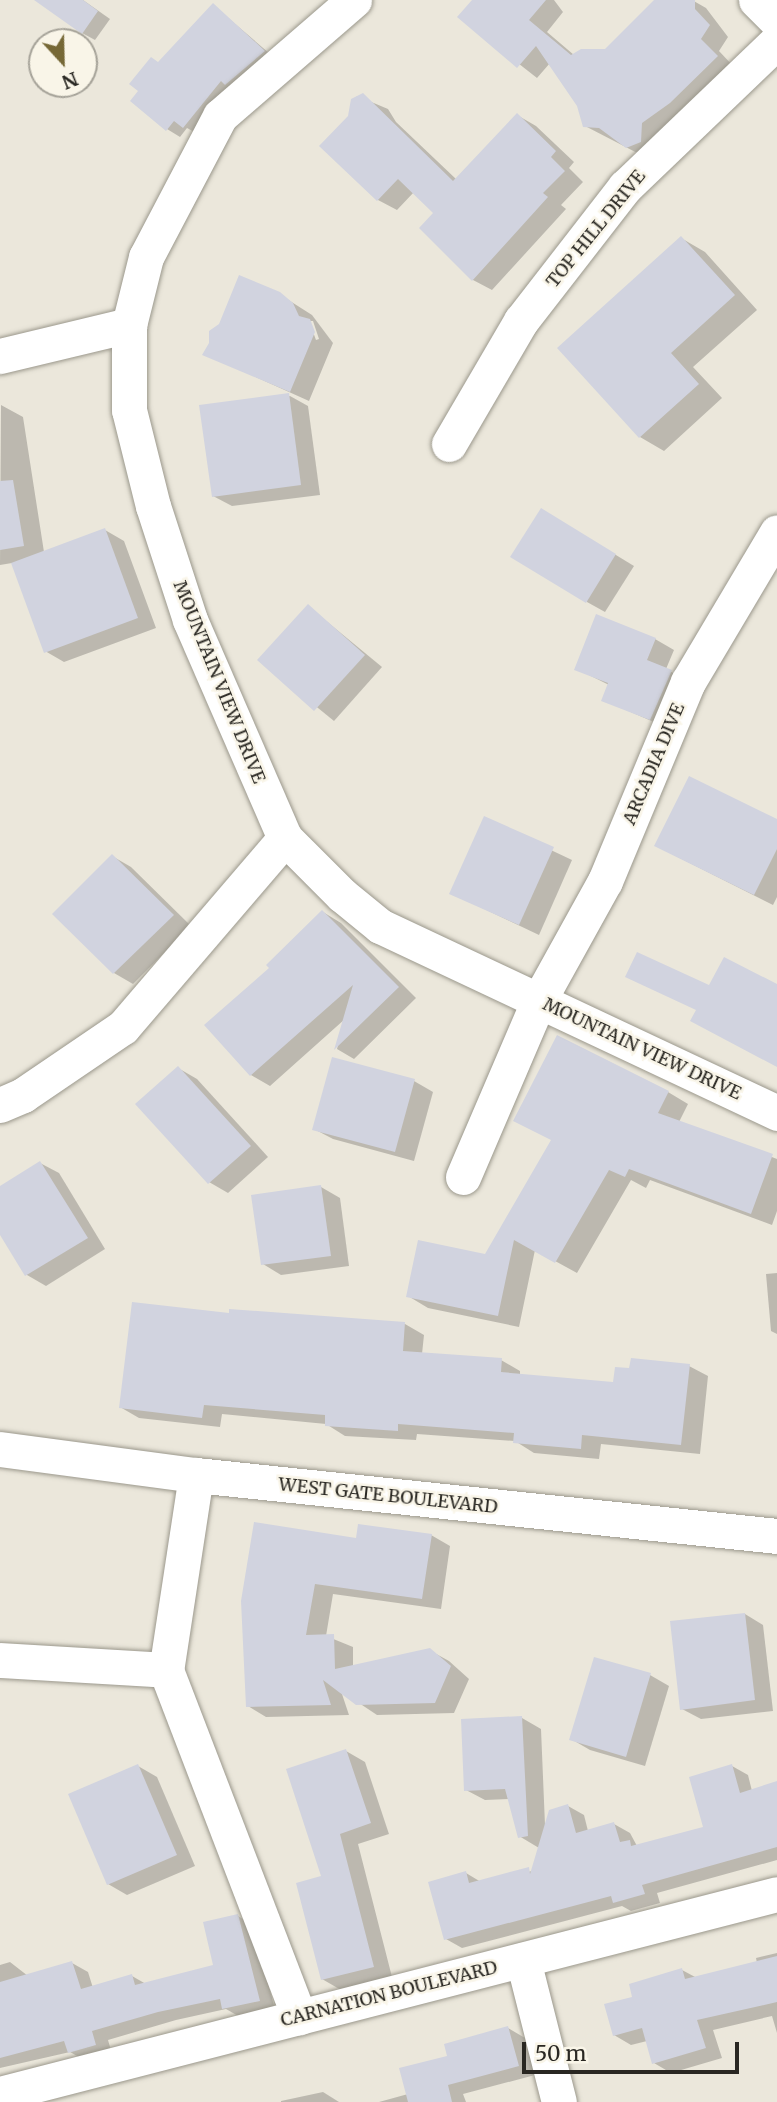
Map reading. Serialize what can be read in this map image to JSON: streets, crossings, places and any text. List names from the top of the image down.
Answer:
{
  "streets": {
    "street": [
      "TOP HILL DRIVE",
      "MOUNTAIN VIEW DRIVE",
      "ARCADIA DIVE",
      "WEST GATE BOULEVARD",
      "CARNATION BOULEVARD"
    ]
  },
  "crossings": [
    ["MOUNTAIN VIEW DRIVE", "ARCADIA DIVE"]
  ],
  "scale_bar": "50 m",
  "north": "bottom"
}
